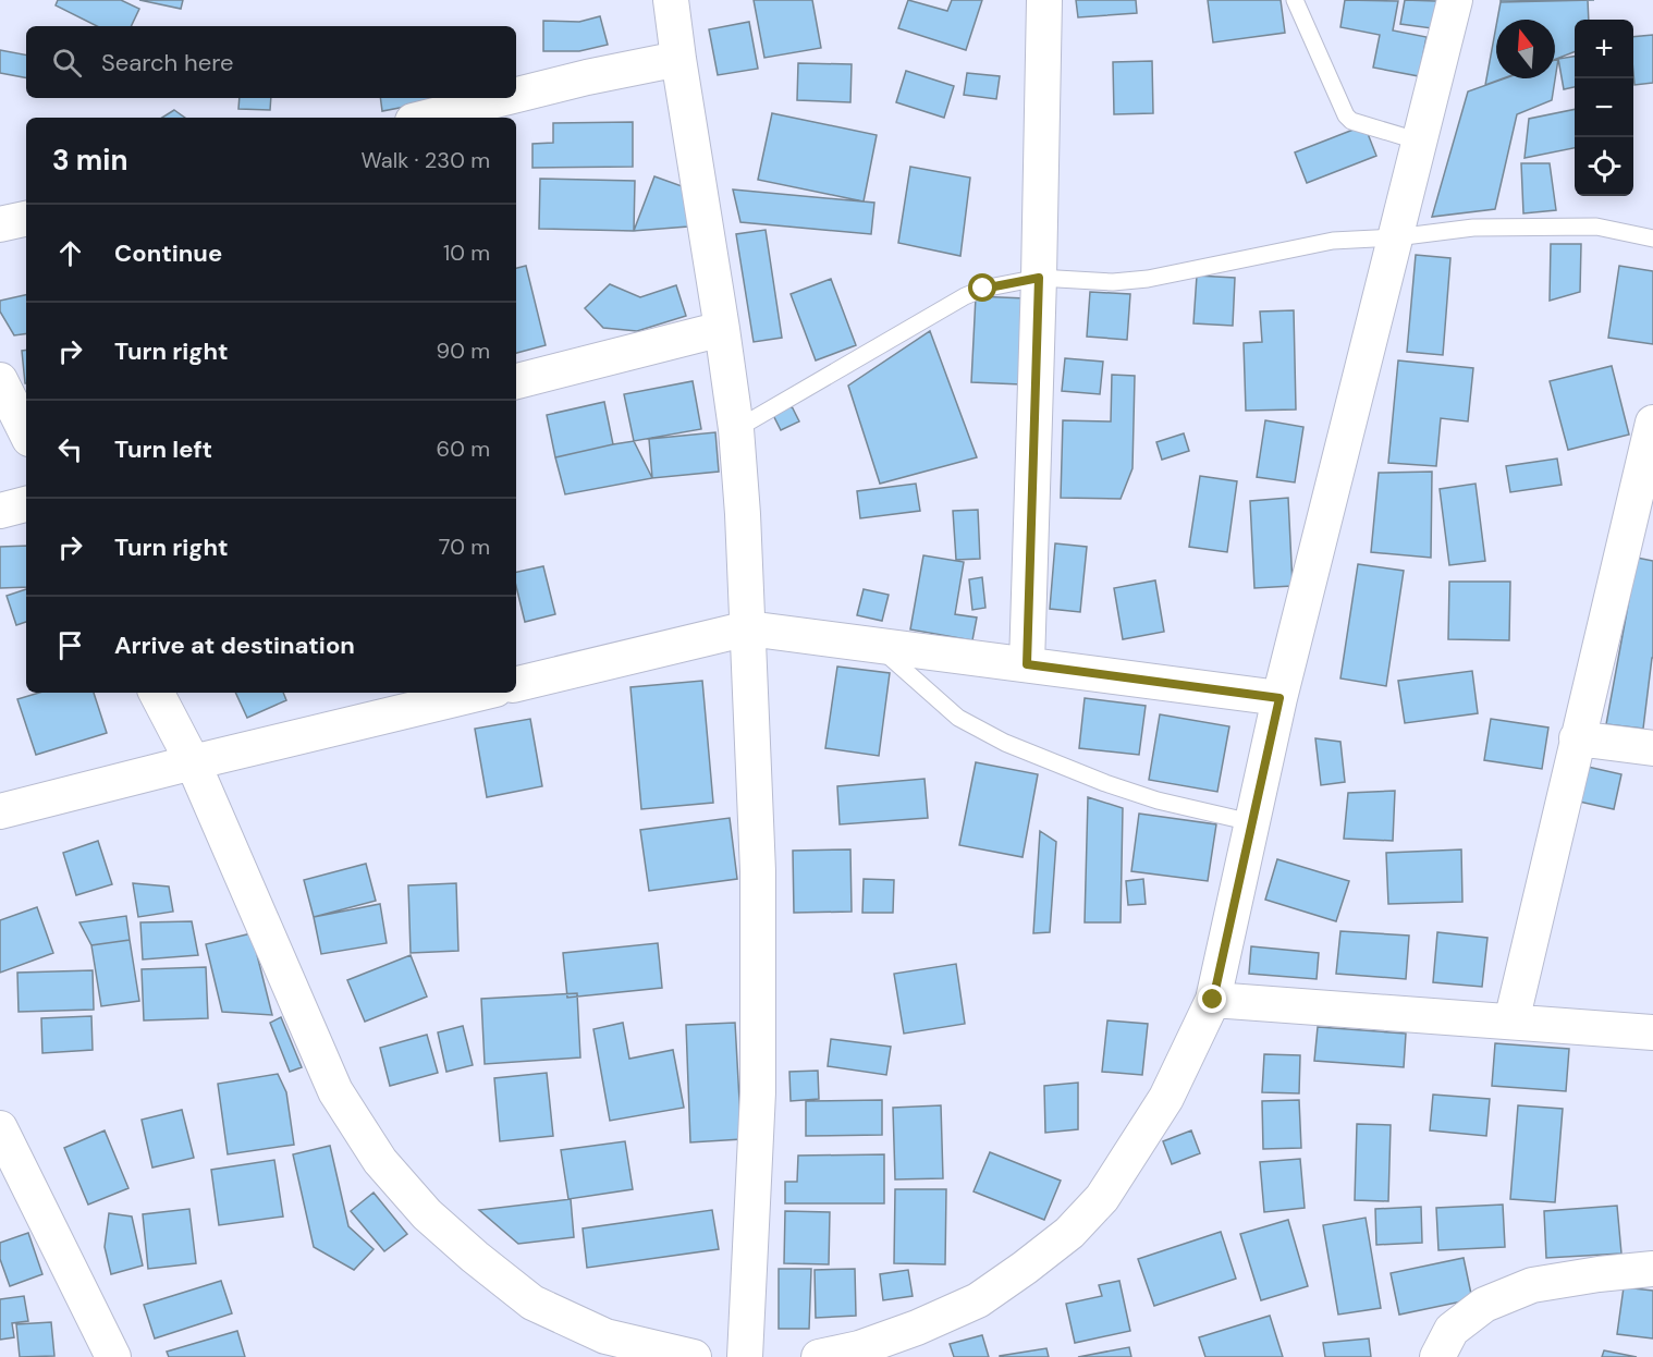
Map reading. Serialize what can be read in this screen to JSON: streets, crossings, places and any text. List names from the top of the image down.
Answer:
{
  "north": "top",
  "page": {
    "map_buttons": ["+", "−"],
    "search": "Search here",
    "heading": ["3 min", "Walk · 230 m"],
    "list": [
      ["Continue", "10 m"],
      ["Turn right", "90 m"],
      ["Turn left", "60 m"],
      ["Turn right", "70 m"],
      "Arrive at destination"
    ]
  }
}
